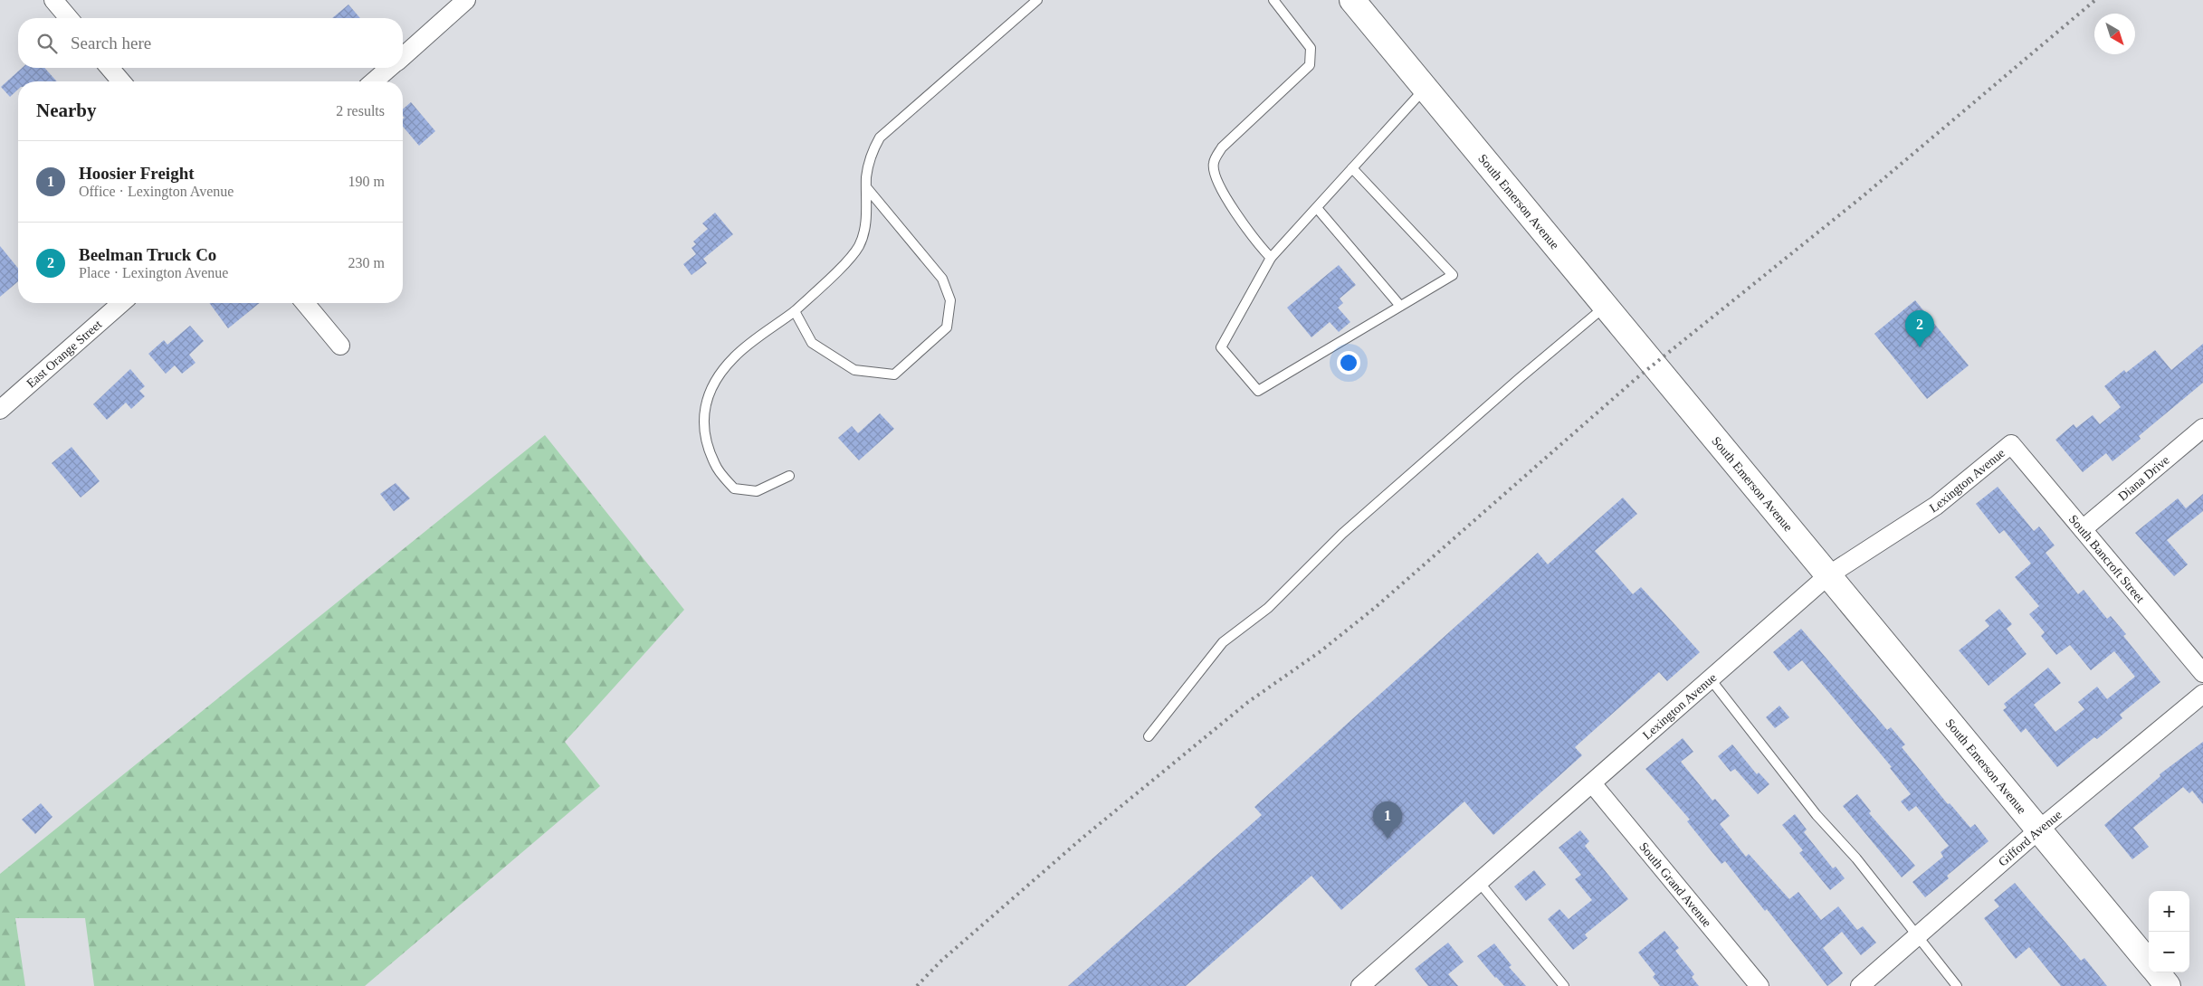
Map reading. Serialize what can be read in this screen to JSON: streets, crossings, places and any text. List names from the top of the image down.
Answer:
{
  "streets": {
    "main road": ["South Emerson Avenue"],
    "street": [
      "East Orange Street",
      "Diana Drive",
      "Lexington Avenue",
      "South Bancroft Street",
      "Gifford Avenue",
      "South Grand Avenue"
    ]
  },
  "crossings": [
    ["South Emerson Avenue", "Lexington Avenue"],
    ["South Emerson Avenue", "Gifford Avenue"],
    ["Diana Drive", "South Bancroft Street"],
    ["Lexington Avenue", "South Bancroft Street"],
    ["Lexington Avenue", "South Grand Avenue"]
  ],
  "north": "bottom right",
  "page": {
    "search": "Search here",
    "heading": ["Nearby", "2 results"],
    "list": [
      {
        "mark": "1",
        "name": "Hoosier Freight",
        "note": "Office · Lexington Avenue",
        "value": "190 m"
      },
      {
        "mark": "2",
        "name": "Beelman Truck Co",
        "note": "Place · Lexington Avenue",
        "value": "230 m"
      }
    ],
    "pins": ["2", "1"],
    "map_buttons": ["+", "−"]
  }
}
